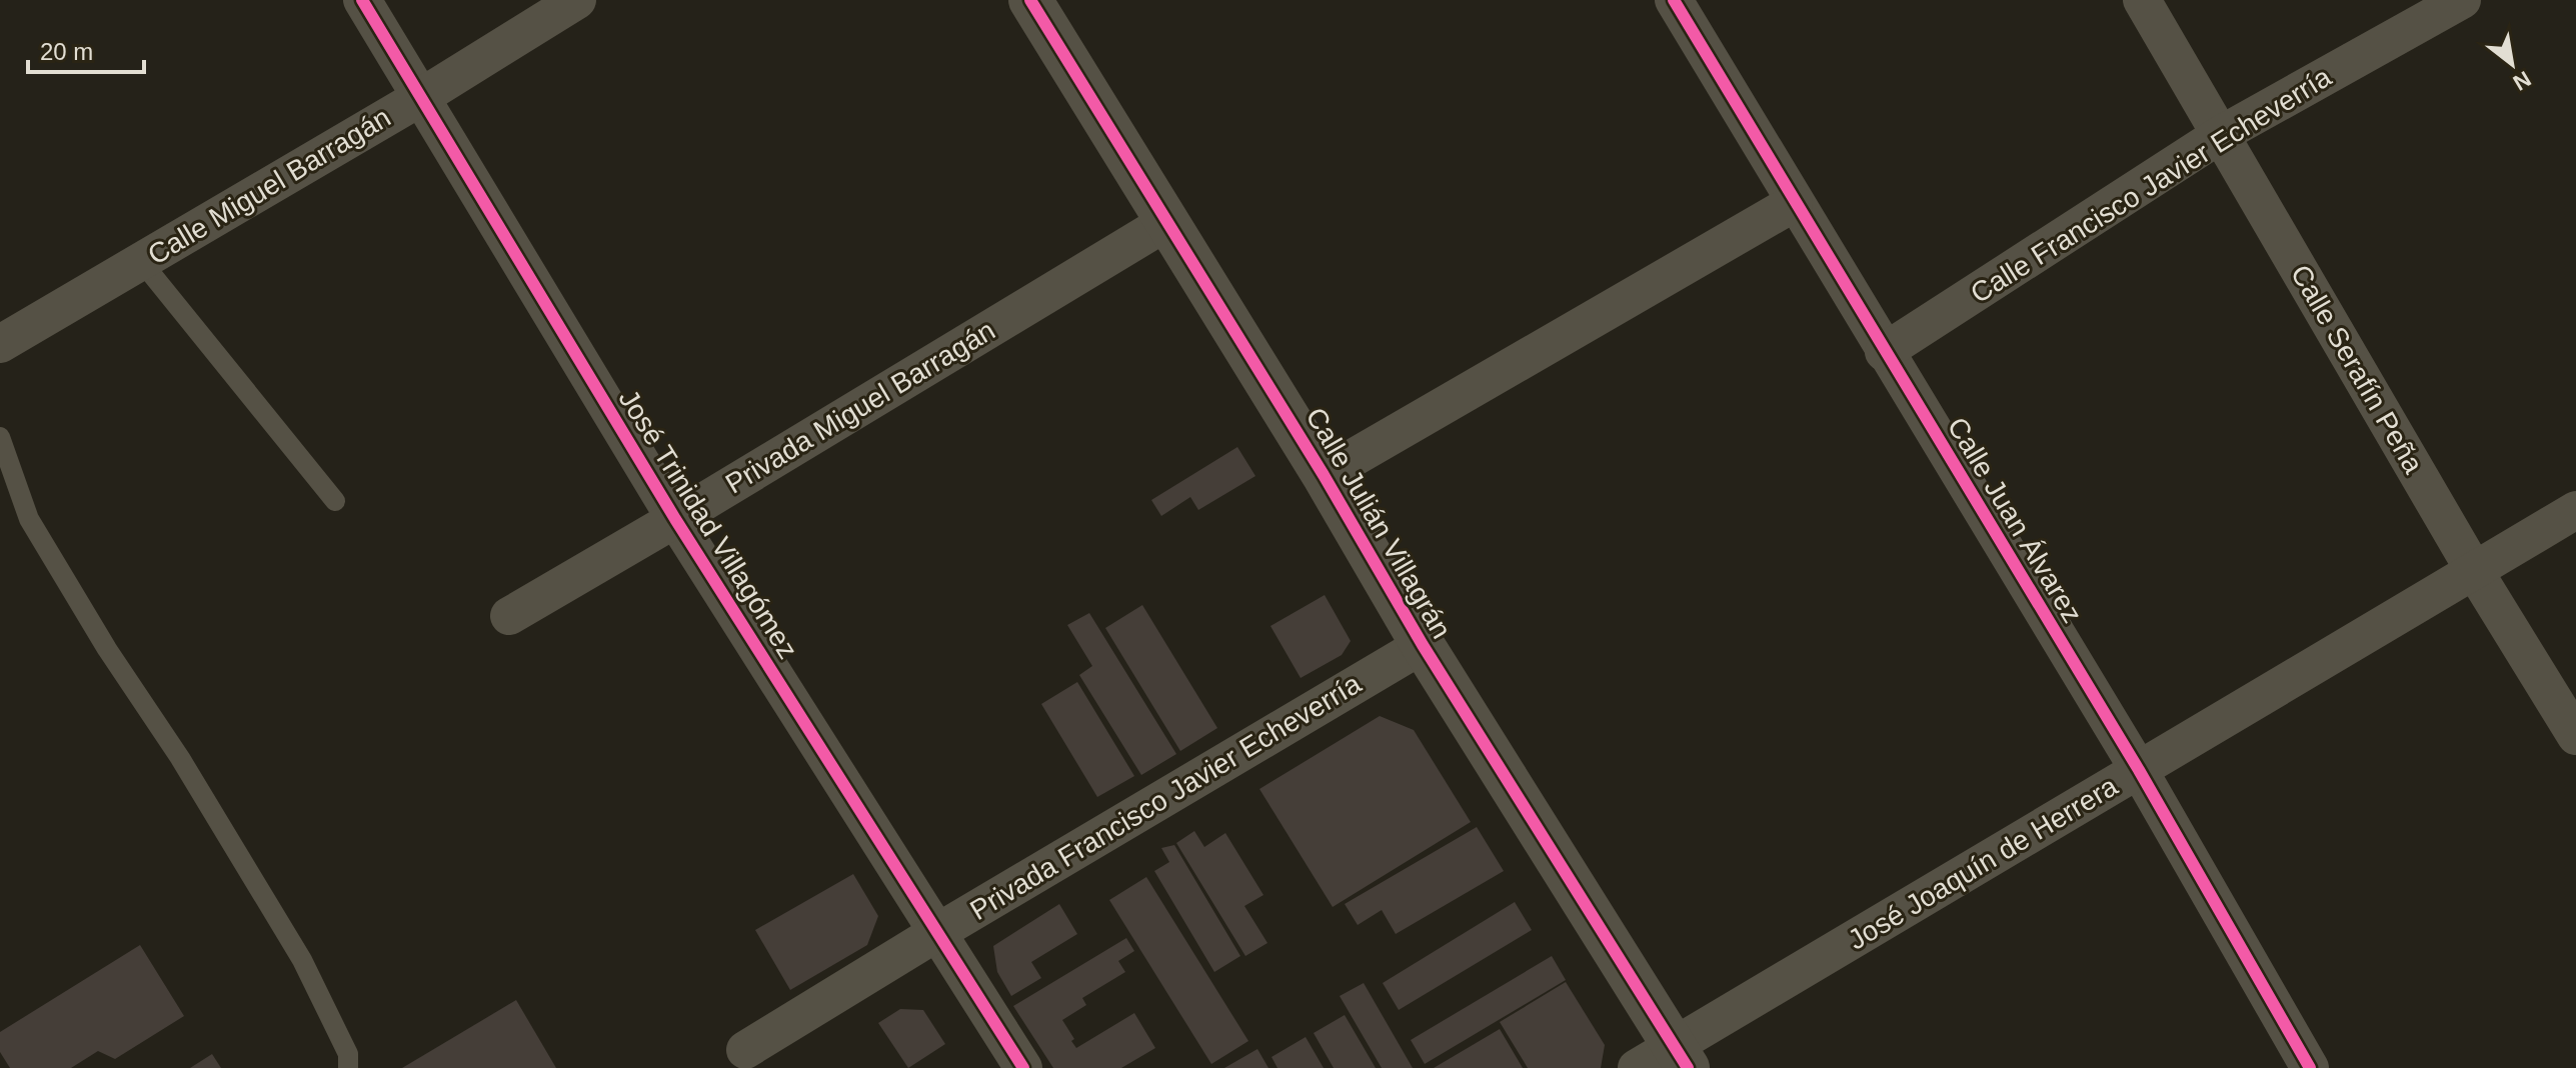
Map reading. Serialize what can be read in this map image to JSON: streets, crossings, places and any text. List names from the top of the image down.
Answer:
{
  "streets": {
    "street": [
      "Calle Francisco Javier Echeverría",
      "Calle Miguel Barragán",
      "Calle Serafín Peña",
      "Privada Miguel Barragán",
      "Calle Juan Álvarez",
      "Calle Julián Villagrán",
      "José Trinidad Villagómez",
      "Privada Francisco Javier Echeverría",
      "José Joaquín de Herrera"
    ]
  },
  "crossings": [
    ["Calle Francisco Javier Echeverría", "Calle Serafín Peña"],
    ["Calle Francisco Javier Echeverría", "Calle Juan Álvarez"],
    ["Calle Miguel Barragán", "José Trinidad Villagómez"],
    ["Calle Serafín Peña", "José Joaquín de Herrera"],
    ["Privada Miguel Barragán", "Calle Julián Villagrán"],
    ["Privada Miguel Barragán", "José Trinidad Villagómez"],
    ["Calle Juan Álvarez", "José Joaquín de Herrera"],
    ["Calle Julián Villagrán", "Privada Francisco Javier Echeverría"],
    ["Calle Julián Villagrán", "José Joaquín de Herrera"],
    ["José Trinidad Villagómez", "Privada Francisco Javier Echeverría"]
  ],
  "scale_bar": "20 m",
  "north": "bottom right"
}
